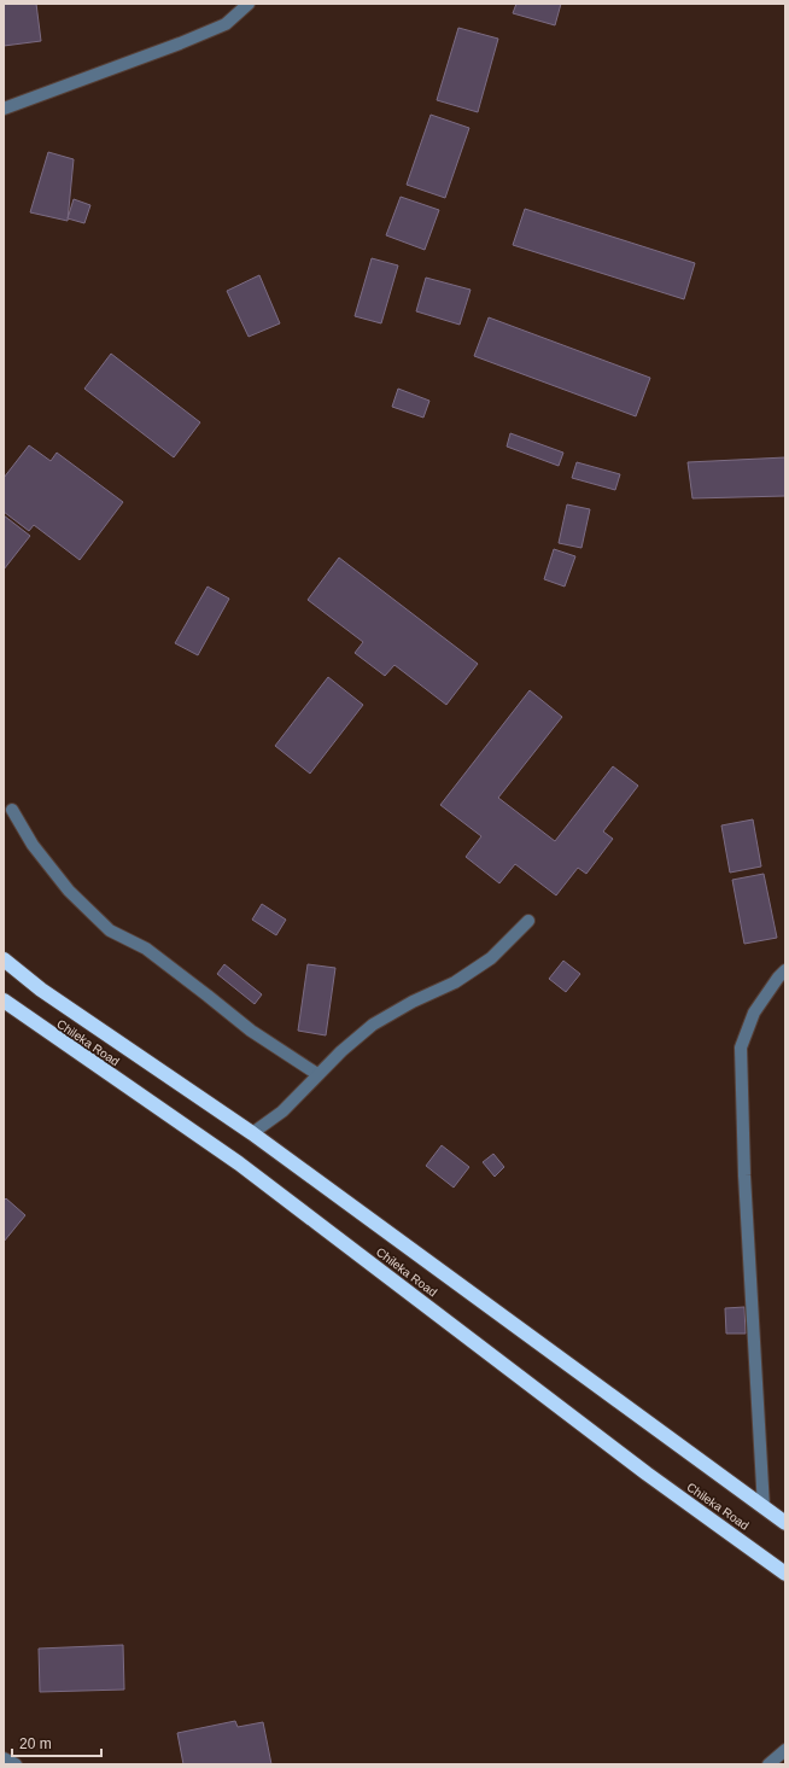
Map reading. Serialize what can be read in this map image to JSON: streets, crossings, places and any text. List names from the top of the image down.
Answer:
{
  "streets": {
    "highway": ["Chileka Road"]
  },
  "scale_bar": "20 m"
}
